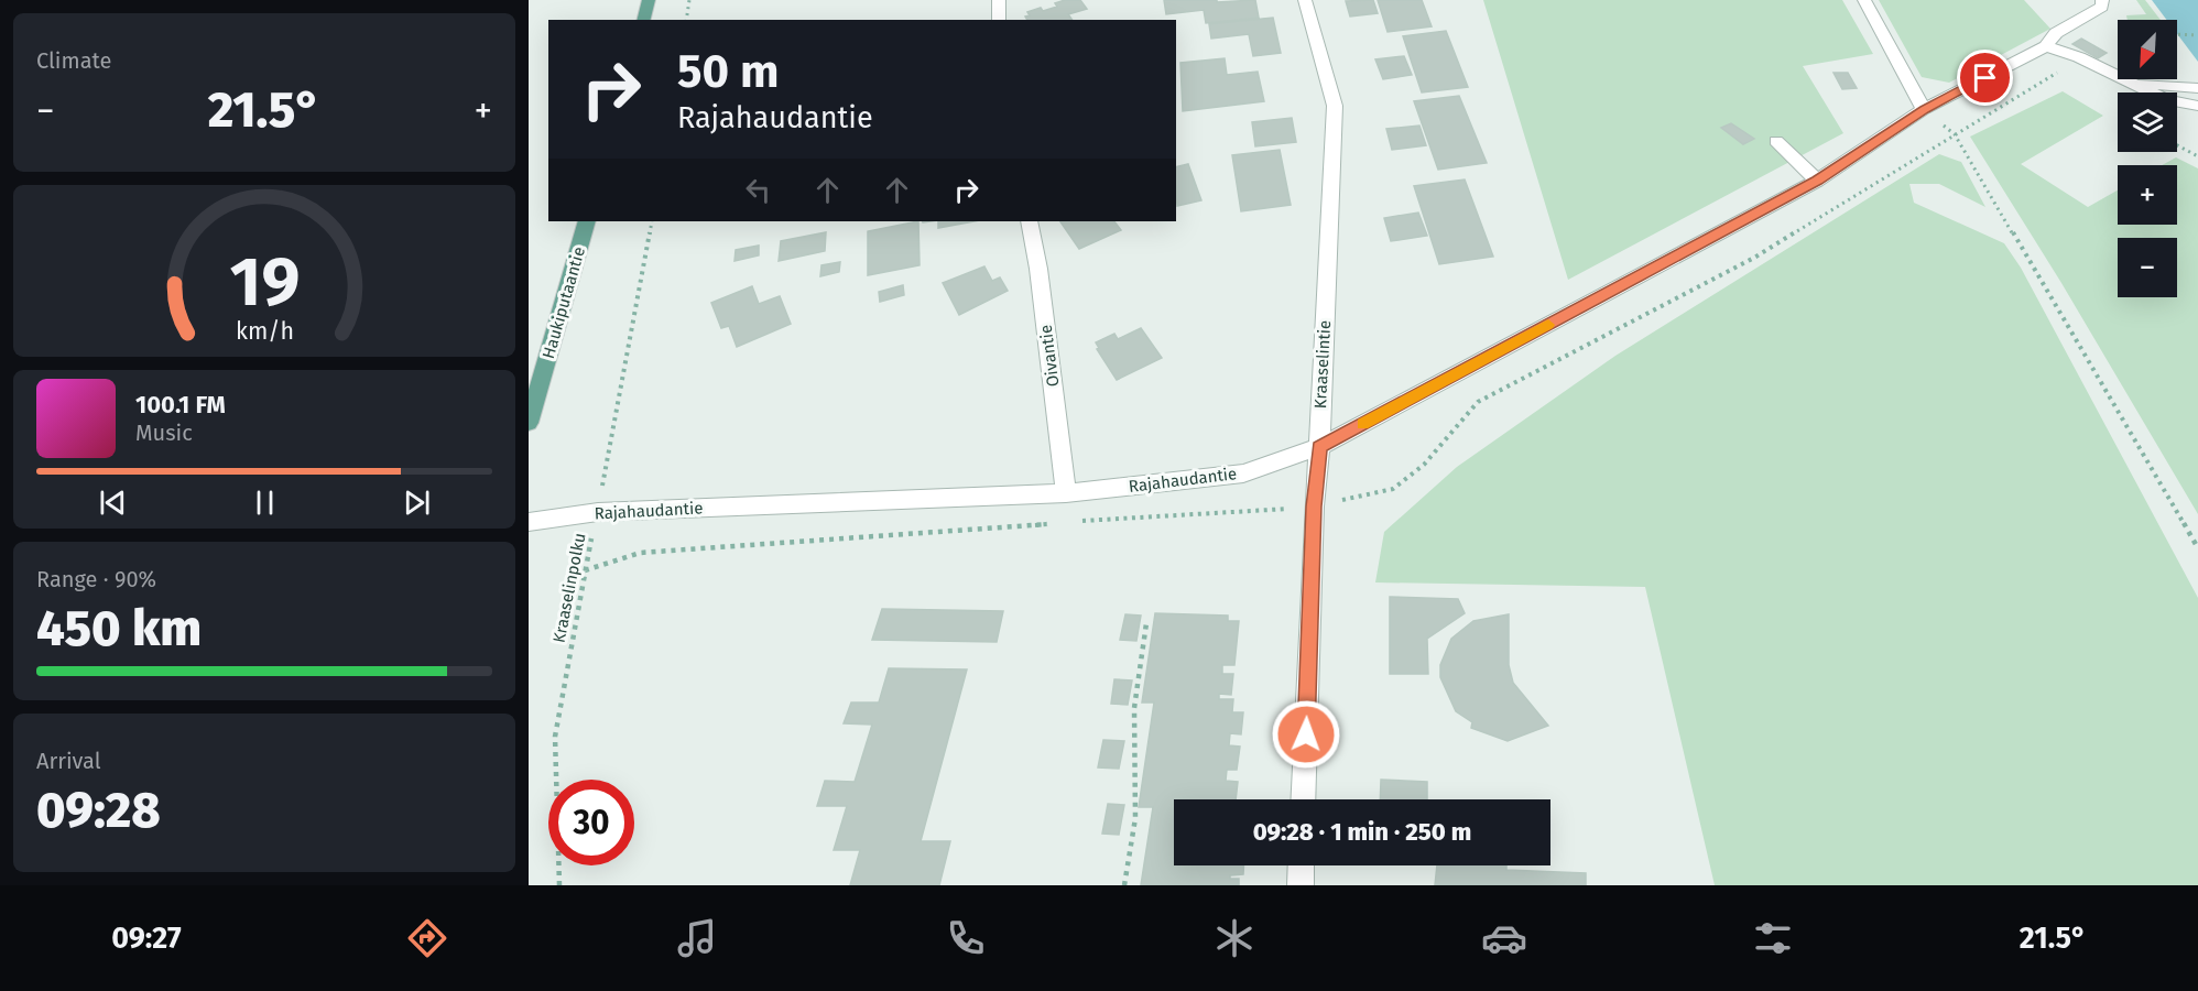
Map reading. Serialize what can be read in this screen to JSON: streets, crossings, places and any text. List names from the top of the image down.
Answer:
{
  "streets": {
    "main road": ["Haukiputaantie"],
    "street": ["Oivantie", "Kraaselintie", "Rajahaudantie"],
    "path": ["Kraaselinpolku"]
  },
  "crossings": [
    ["Oivantie", "Rajahaudantie"],
    ["Kraaselintie", "Rajahaudantie"],
    ["Rajahaudantie", "Kraaselinpolku"]
  ],
  "north": "bottom left",
  "page": {
    "tile": [
      "Climate",
      ["Range · 90%", "450 km"],
      ["Arrival", "09:28"]
    ],
    "map_buttons": ["+", "−"],
    "turn": ["50 m", "Rajahaudantie"],
    "heat": ["−", "21.5°", "+"],
    "song": ["100.1 FM", "Music"],
    "limit": "30",
    "trip": "09:28 · 1 min · 250 m",
    "tabs": ["09:27", "21.5°"],
    "gauge": ["19", "km/h"]
  }
}
